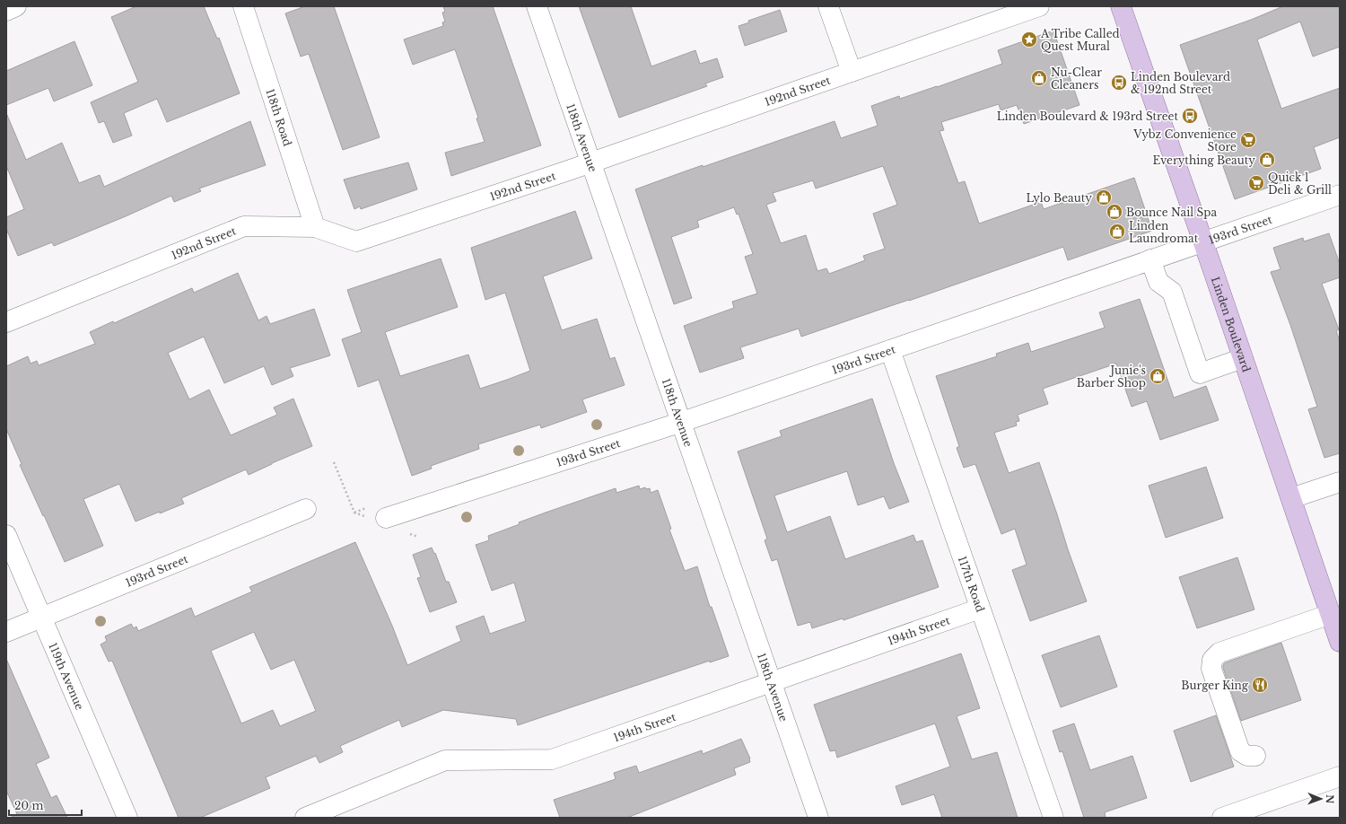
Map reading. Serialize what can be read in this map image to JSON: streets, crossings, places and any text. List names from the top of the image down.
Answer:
{
  "streets": {
    "main road": ["Linden Boulevard"],
    "street": [
      "192nd Street",
      "118th Road",
      "118th Avenue",
      "193rd Street",
      "117th Road",
      "194th Street",
      "119th Avenue"
    ]
  },
  "crossings": [
    ["192nd Street", "118th Road"],
    ["192nd Street", "118th Avenue"],
    ["118th Avenue", "193rd Street"],
    ["118th Avenue", "194th Street"],
    ["193rd Street", "Linden Boulevard"],
    ["193rd Street", "117th Road"],
    ["193rd Street", "119th Avenue"],
    ["117th Road", "194th Street"]
  ],
  "places": {
    "place": ["A Tribe Called Quest Mural"],
    "shop": [
      "Nu-Clear Cleaners",
      "Everything Beauty",
      "Lylo Beauty",
      "Bounce Nail Spa",
      "Linden Laundromat",
      "Junie's Barber Shop"
    ],
    "bus stop": ["Linden Boulevard & 192nd Street", "Linden Boulevard & 193rd Street"],
    "supermarket": ["Vybz Convenience Store", "Quick 1 Deli & Grill"],
    "restaurant": ["Burger King"]
  },
  "scale_bar": "20 m",
  "north": "right"
}
